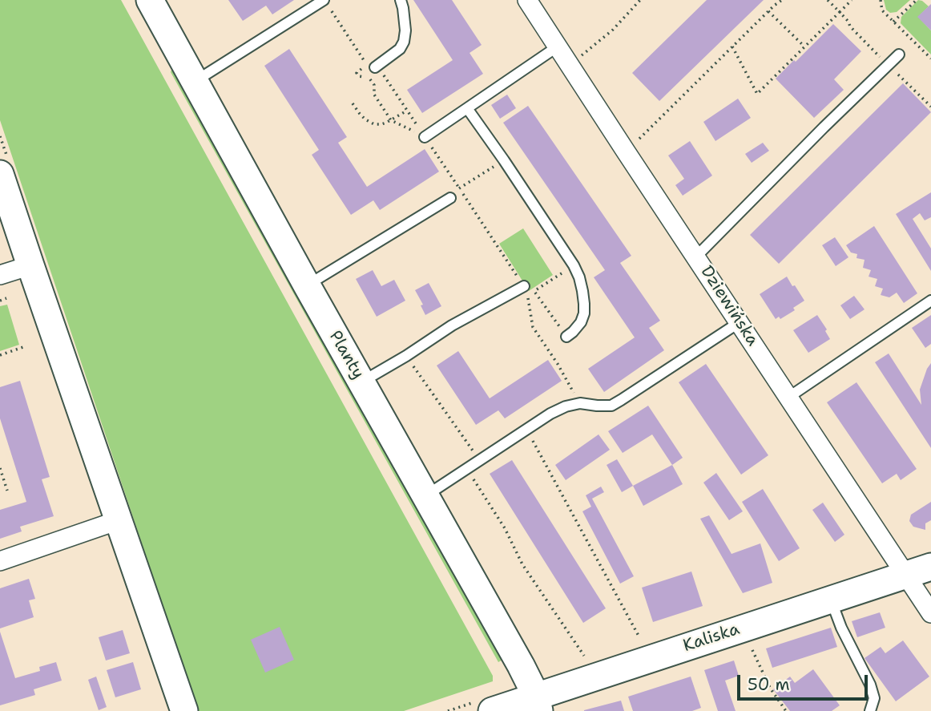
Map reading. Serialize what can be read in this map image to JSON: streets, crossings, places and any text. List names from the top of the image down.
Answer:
{
  "streets": {
    "street": ["Dziewińska", "Planty", "Kaliska"]
  },
  "crossings": [
    ["Dziewińska", "Kaliska"],
    ["Planty", "Kaliska"]
  ],
  "scale_bar": "50 m"
}
